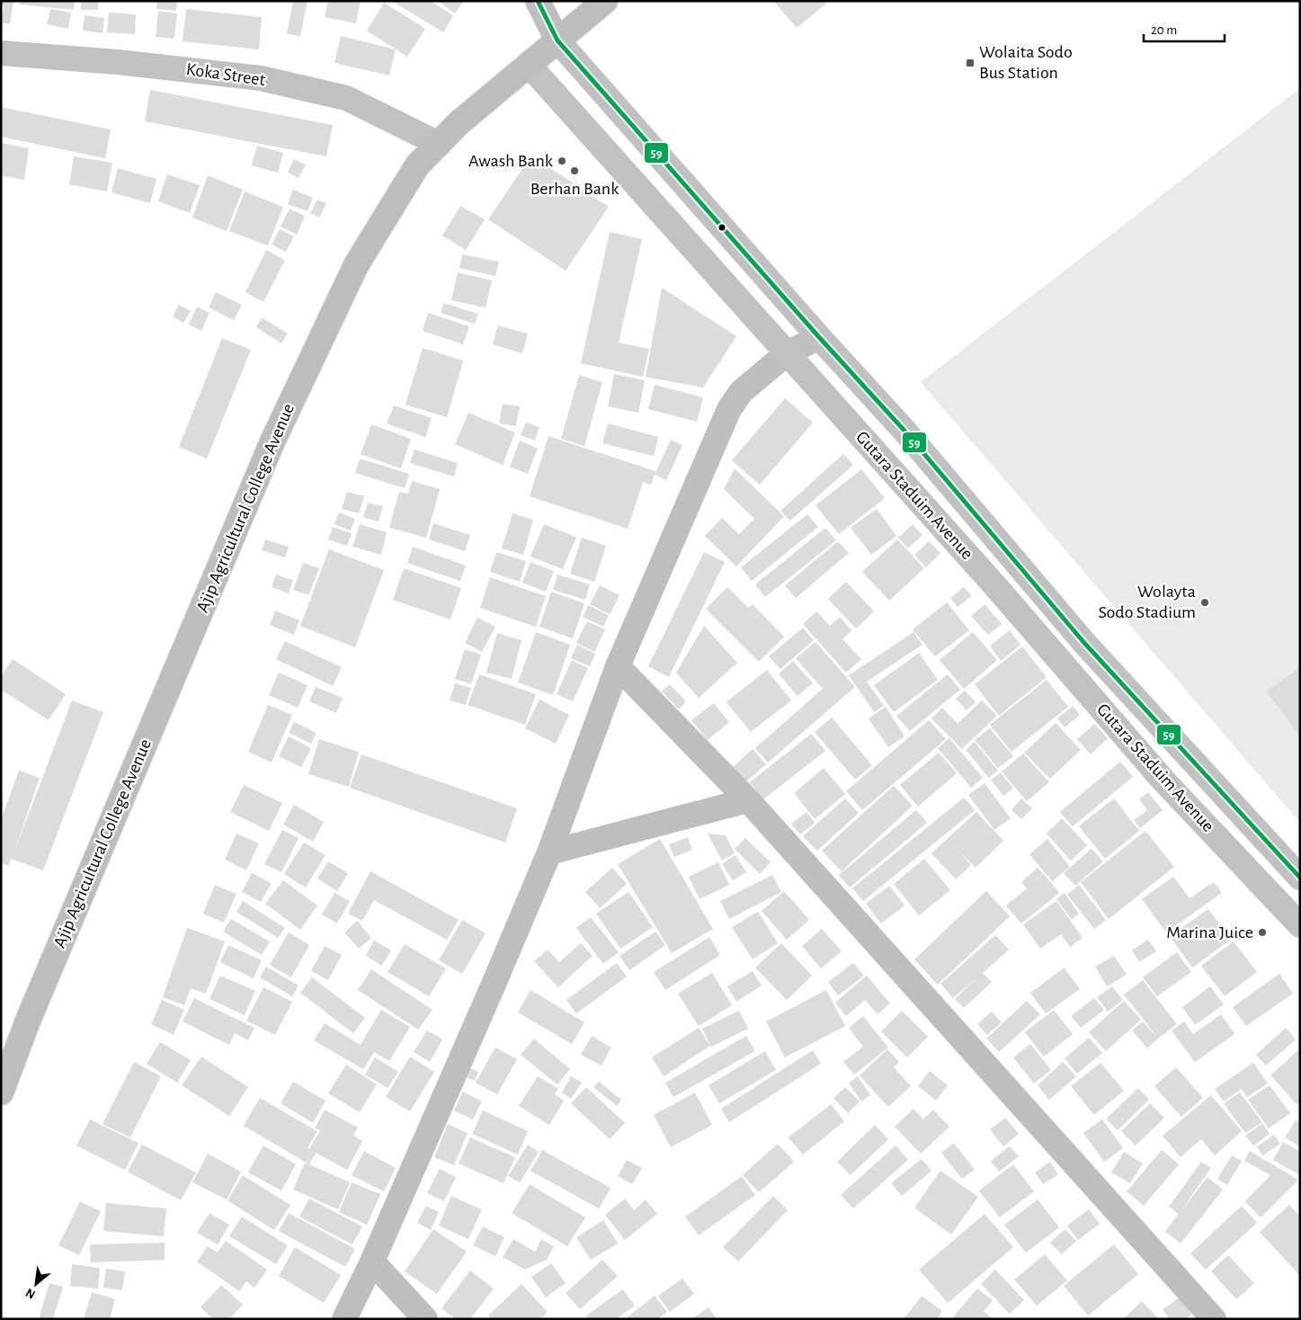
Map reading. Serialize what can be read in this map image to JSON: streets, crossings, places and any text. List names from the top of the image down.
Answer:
{
  "streets": {
    "main road": ["Koka Street", "Gutara Staduim Avenue", "Ajip Agricultural College Avenue"]
  },
  "crossings": [
    ["Koka Street", "Ajip Agricultural College Avenue"],
    ["Gutara Staduim Avenue", "Ajip Agricultural College Avenue"]
  ],
  "places": {
    "transit": ["Wolaita Sodo Bus Station"],
    "other": [
      "Awash Bank",
      "Berhan Bank",
      "Wolayta Sodo Stadium",
      "Marina Juice"
    ]
  },
  "lines": ["transit line 59"],
  "scale_bar": "20 m",
  "north": "bottom left"
}
